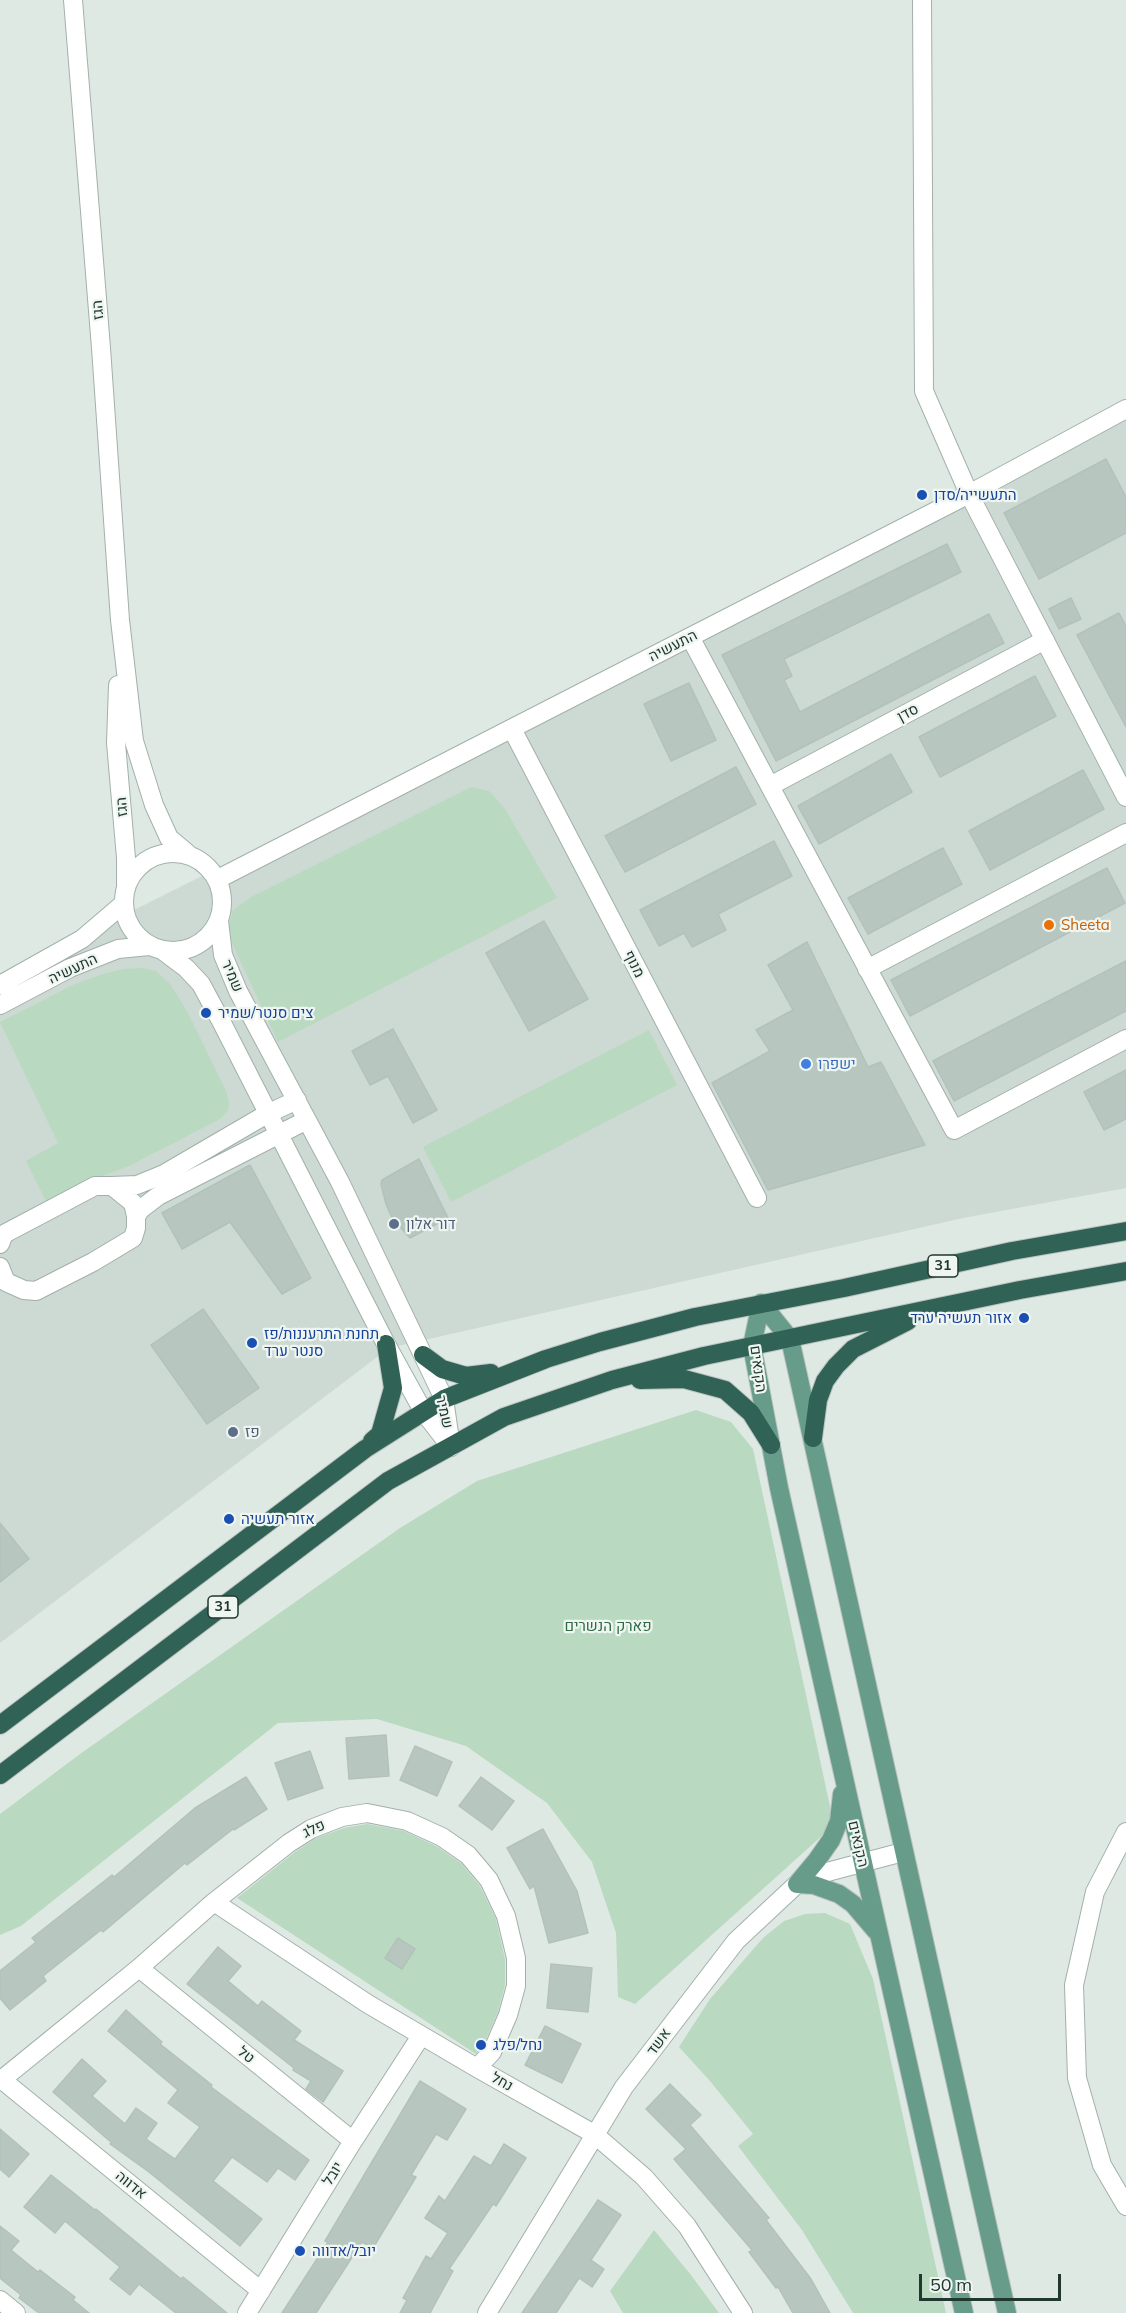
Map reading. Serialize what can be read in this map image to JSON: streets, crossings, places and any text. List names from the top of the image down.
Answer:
{
  "streets": {
    "highway": ["31"],
    "main road": ["הקנאים"],
    "street": [
      "הגז",
      "התעשיה",
      "סדן",
      "מנוף",
      "שמיר",
      "פלג",
      "אשד",
      "טל",
      "נחל",
      "יובל",
      "אדווה"
    ]
  },
  "crossings": [
    ["הגז", "התעשיה"],
    ["הגז", "שמיר"],
    ["התעשיה", "מנוף"],
    ["התעשיה", "שמיר"],
    ["שמיר", "31"],
    ["31", "הקנאים"],
    ["הקנאים", "אשד"],
    ["פלג", "טל"],
    ["פלג", "נחל"],
    ["פלג", "אדווה"],
    ["אשד", "נחל"],
    ["טל", "יובל"],
    ["נחל", "יובל"],
    ["יובל", "אדווה"]
  ],
  "parks": ["פארק הנשרים"],
  "places": [
    "התעשייה/סדן",
    "Sheeta",
    "צים סנטר/שמיר",
    "ישפרו",
    "דור אלון",
    "אזור תעשיה ערד",
    "תחנת התרעננות/פז סנטר ערד",
    "פז",
    "אזור תעשיה",
    "נחל/פלג",
    "יובל/אדווה"
  ],
  "scale_bar": "50 m"
}
